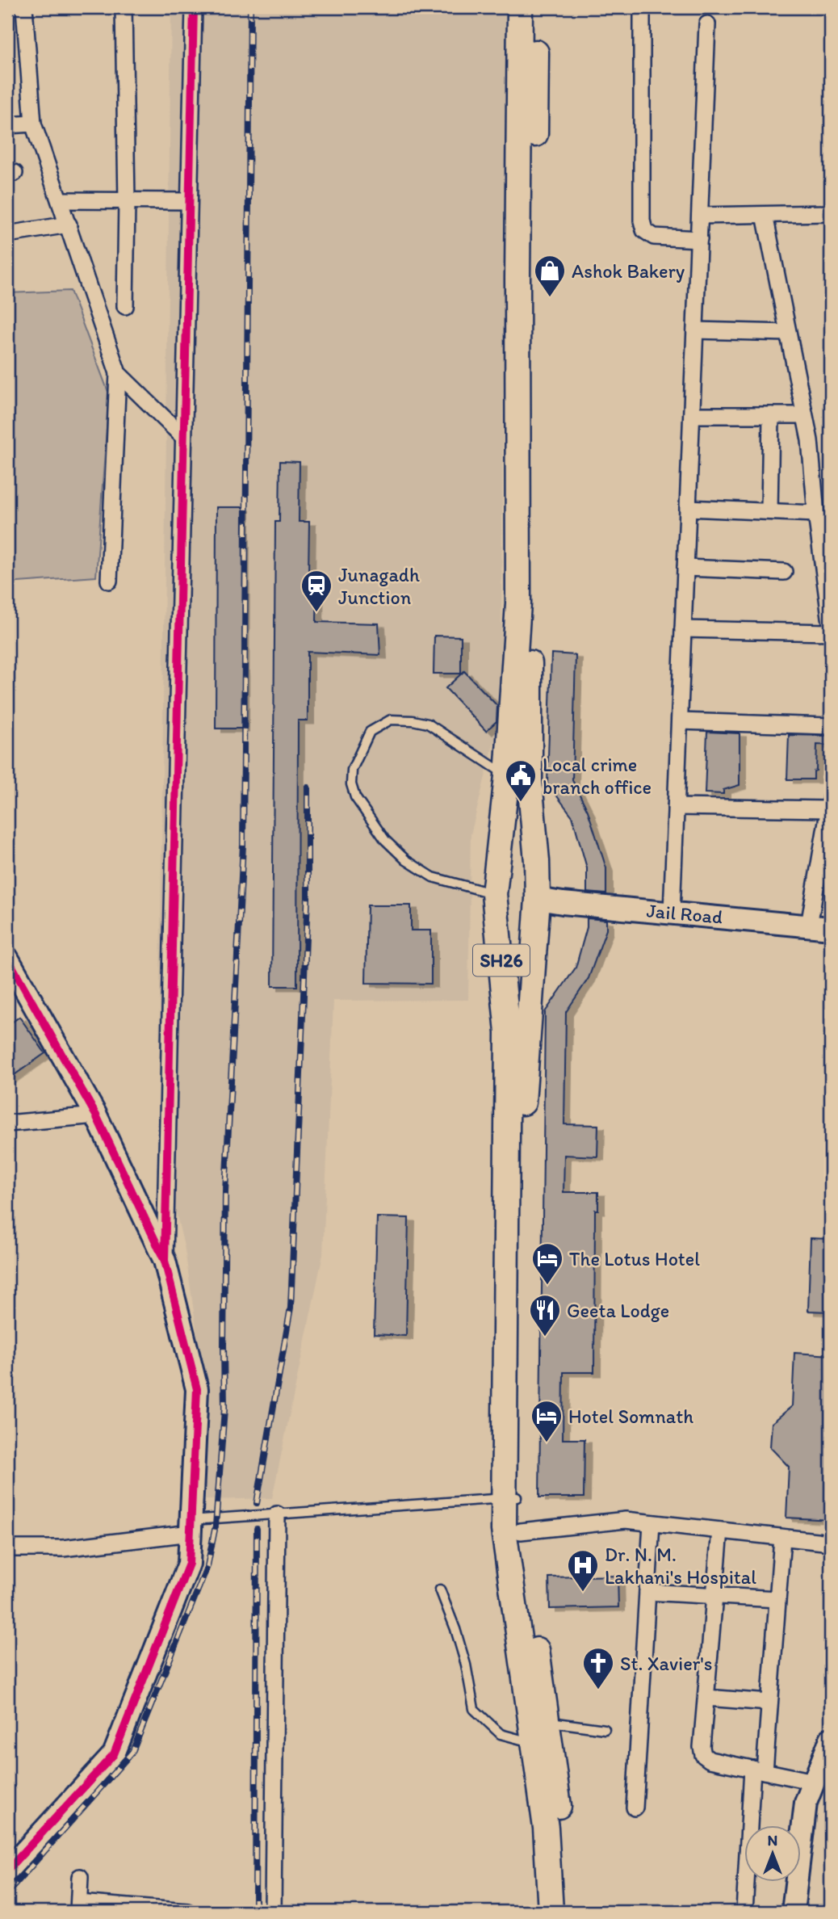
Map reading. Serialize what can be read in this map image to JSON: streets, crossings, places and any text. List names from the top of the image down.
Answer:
{
  "streets": {
    "main road": ["SH26"],
    "street": ["Jail Road"]
  },
  "crossings": [
    ["Jail Road", "SH26"]
  ],
  "places": {
    "shop": ["Ashok Bakery"],
    "station": ["Junagadh Junction"],
    "public building": ["Local crime branch office"],
    "hotel": ["The Lotus Hotel", "Hotel Somnath"],
    "restaurant": ["Geeta Lodge"],
    "hospital": ["Dr. N. M. Lakhani's Hospital"],
    "church": ["St. Xavier's"]
  },
  "north": "top"
}
